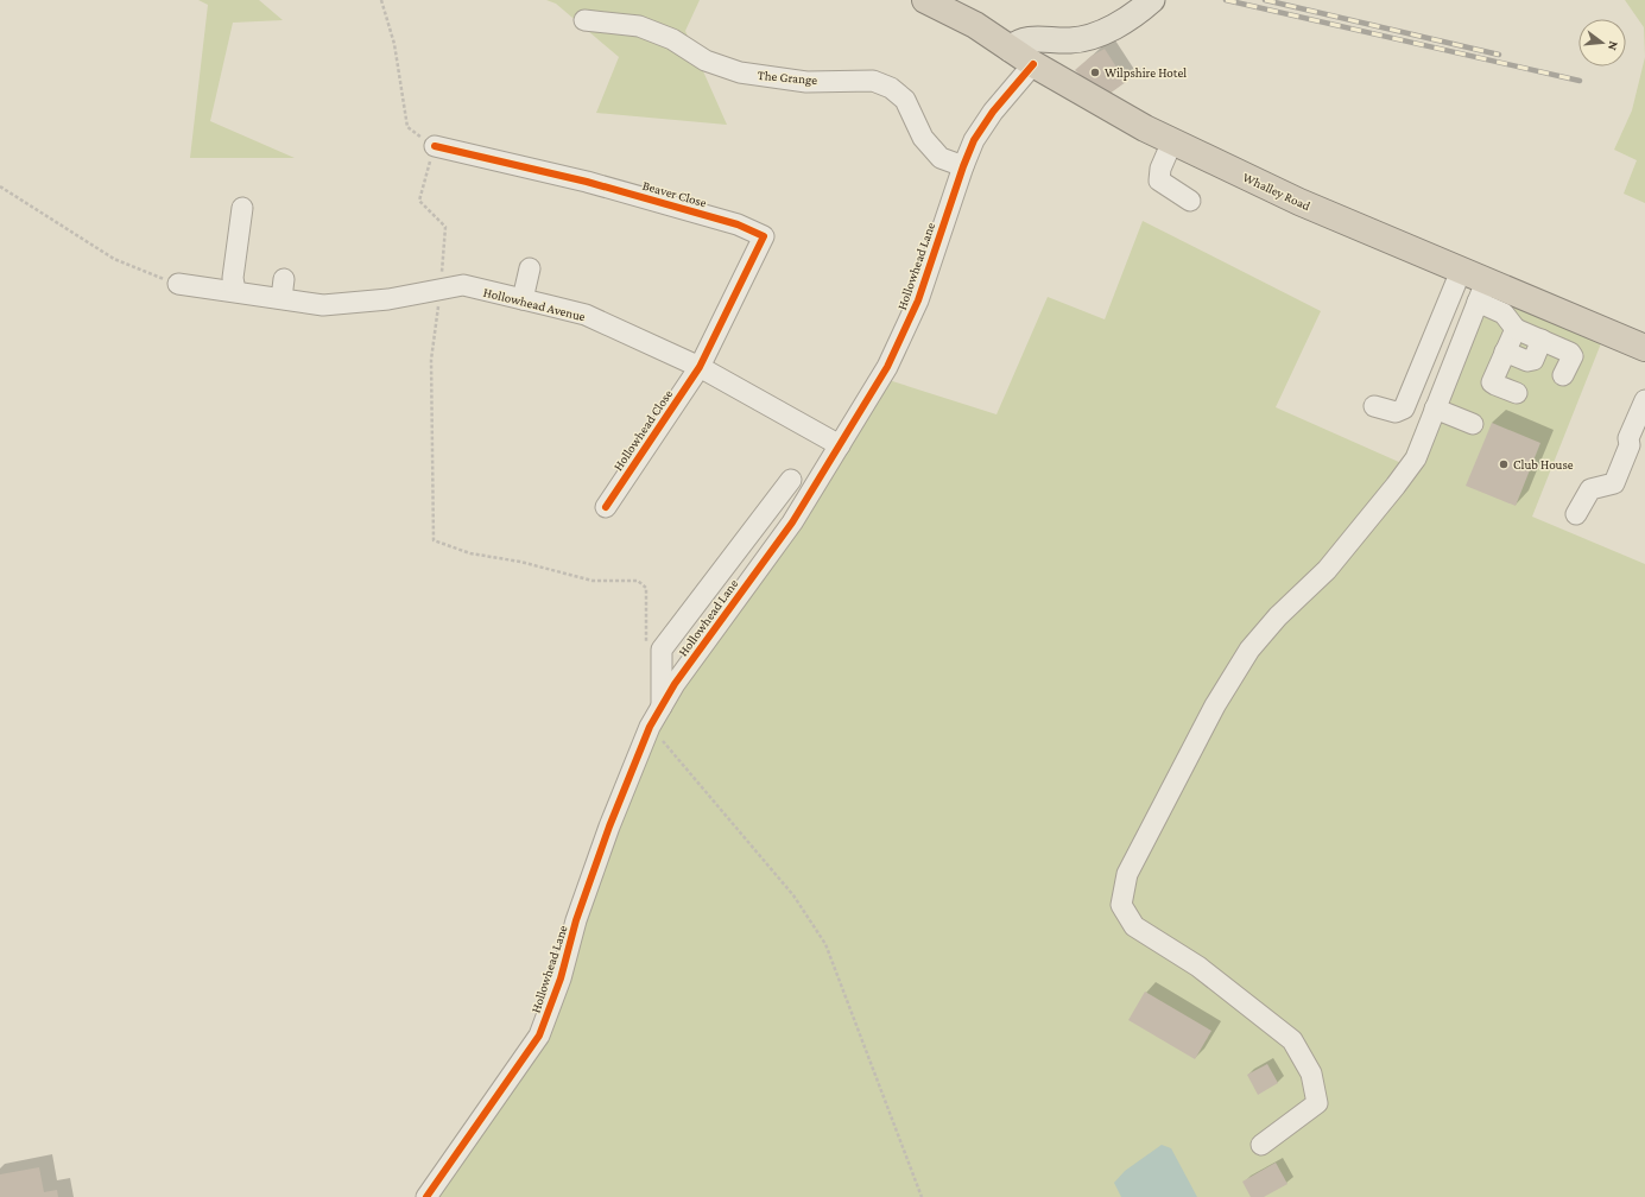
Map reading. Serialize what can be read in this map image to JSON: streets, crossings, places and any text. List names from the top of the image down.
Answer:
{
  "streets": {
    "highway": ["Whalley Road"],
    "street": [
      "The Grange",
      "Beaver Close",
      "Hollowhead Lane",
      "Hollowhead Avenue",
      "Hollowhead Close"
    ]
  },
  "crossings": [
    ["The Grange", "Hollowhead Lane"],
    ["Whalley Road", "Hollowhead Lane"],
    ["Beaver Close", "Hollowhead Avenue"],
    ["Beaver Close", "Hollowhead Close"],
    ["Hollowhead Lane", "Hollowhead Avenue"],
    ["Hollowhead Avenue", "Hollowhead Close"]
  ],
  "places": ["Wilpshire Hotel", "Club House"],
  "north": "right"
}
